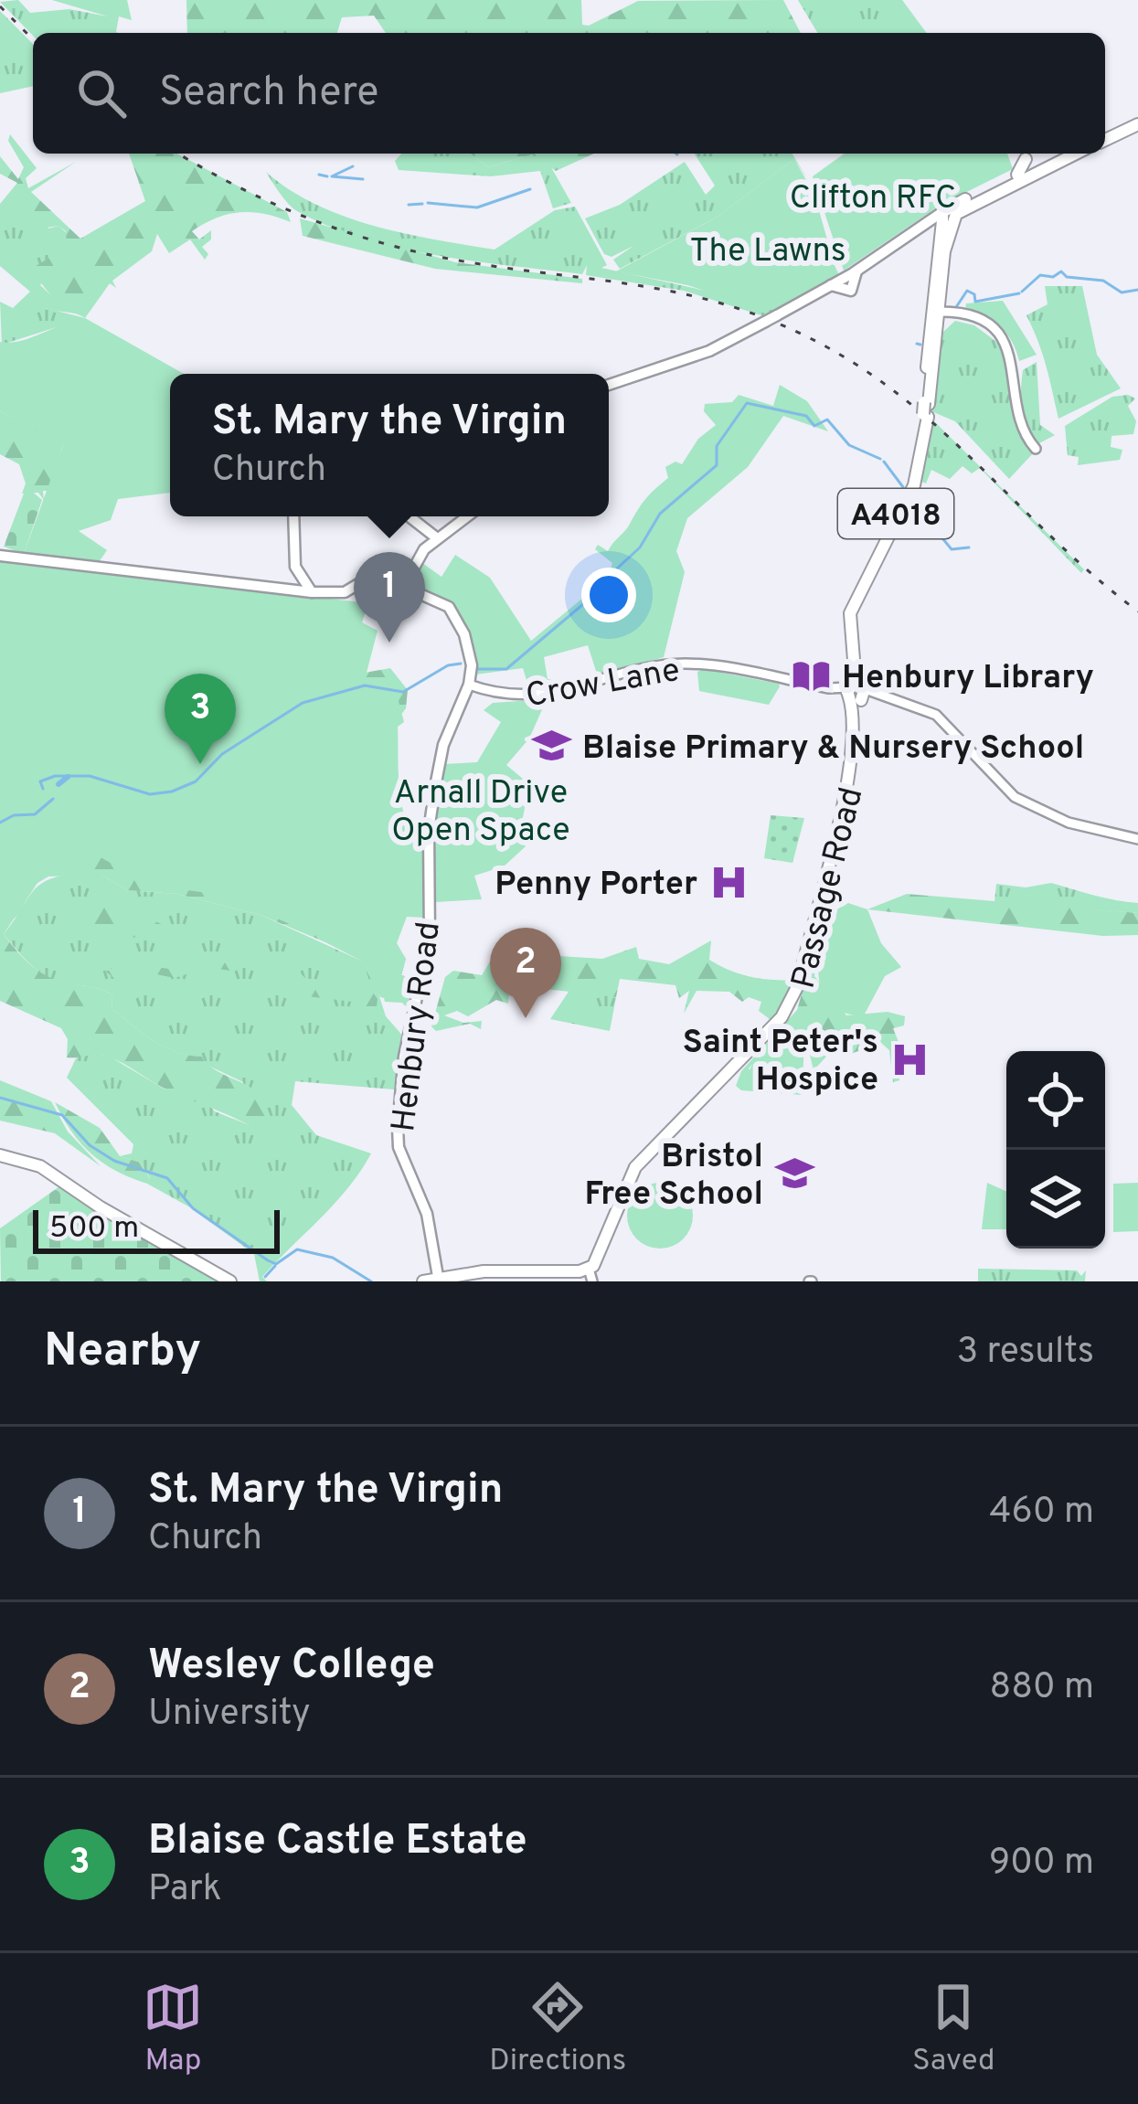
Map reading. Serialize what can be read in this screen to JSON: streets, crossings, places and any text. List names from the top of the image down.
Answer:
{
  "streets": {
    "main road": ["A4018", "Passage Road", "Henbury Road"],
    "street": ["Crow Lane"]
  },
  "crossings": [
    ["A4018", "Passage Road"],
    ["A4018", "Henbury Road"],
    ["Crow Lane", "Passage Road"],
    ["Crow Lane", "Henbury Road"]
  ],
  "parks": ["Clifton RFC", "The Lawns", "Arnall Drive Open Space"],
  "places": {
    "library": ["Henbury Library"],
    "school or university": ["Blaise Primary & Nursery School", "Bristol Free School"],
    "hospital": ["Penny Porter", "Saint Peter's Hospice"]
  },
  "scale_bar": "500 m",
  "page": {
    "search": "Search here",
    "popup": ["St. Mary the Virgin", "Church"],
    "pins": ["1", "3", "2"],
    "scale": "500 m",
    "heading": ["Nearby", "3 results"],
    "list": [
      {
        "mark": "1",
        "name": "St. Mary the Virgin",
        "note": "Church",
        "value": "460 m"
      },
      {
        "mark": "2",
        "name": "Wesley College",
        "note": "University",
        "value": "880 m"
      },
      {
        "mark": "3",
        "name": "Blaise Castle Estate",
        "note": "Park",
        "value": "900 m"
      }
    ],
    "nav": ["Map", "Directions", "Saved"]
  }
}
